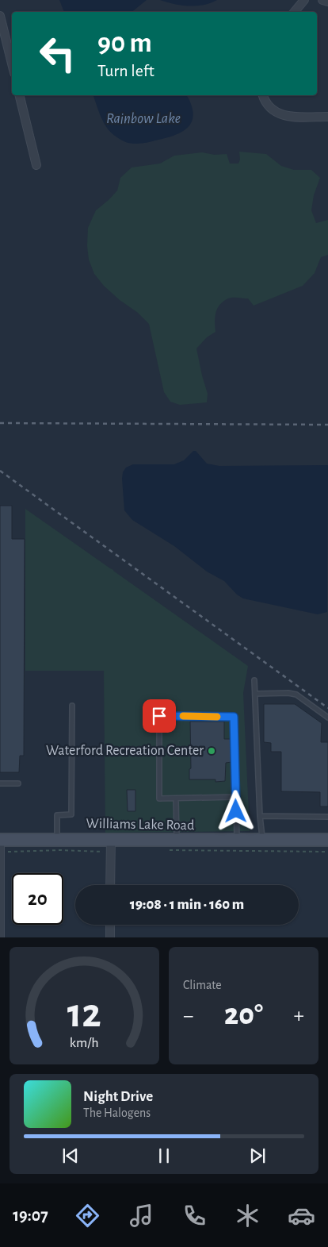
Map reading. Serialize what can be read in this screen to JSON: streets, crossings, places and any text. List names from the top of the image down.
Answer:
{
  "streets": {
    "main road": ["Williams Lake Road"]
  },
  "water": ["Rainbow Lake"],
  "places": ["Waterford Recreation Center"],
  "page": {
    "turn": ["90 m", "Turn left"],
    "limit": "20",
    "trip": "19:08 · 1 min · 160 m",
    "tile": "Climate",
    "heat": ["−", "20°", "+"],
    "song": ["Night Drive", "The Halogens"],
    "tabs": "19:07",
    "gauge": ["12", "km/h"]
  }
}
